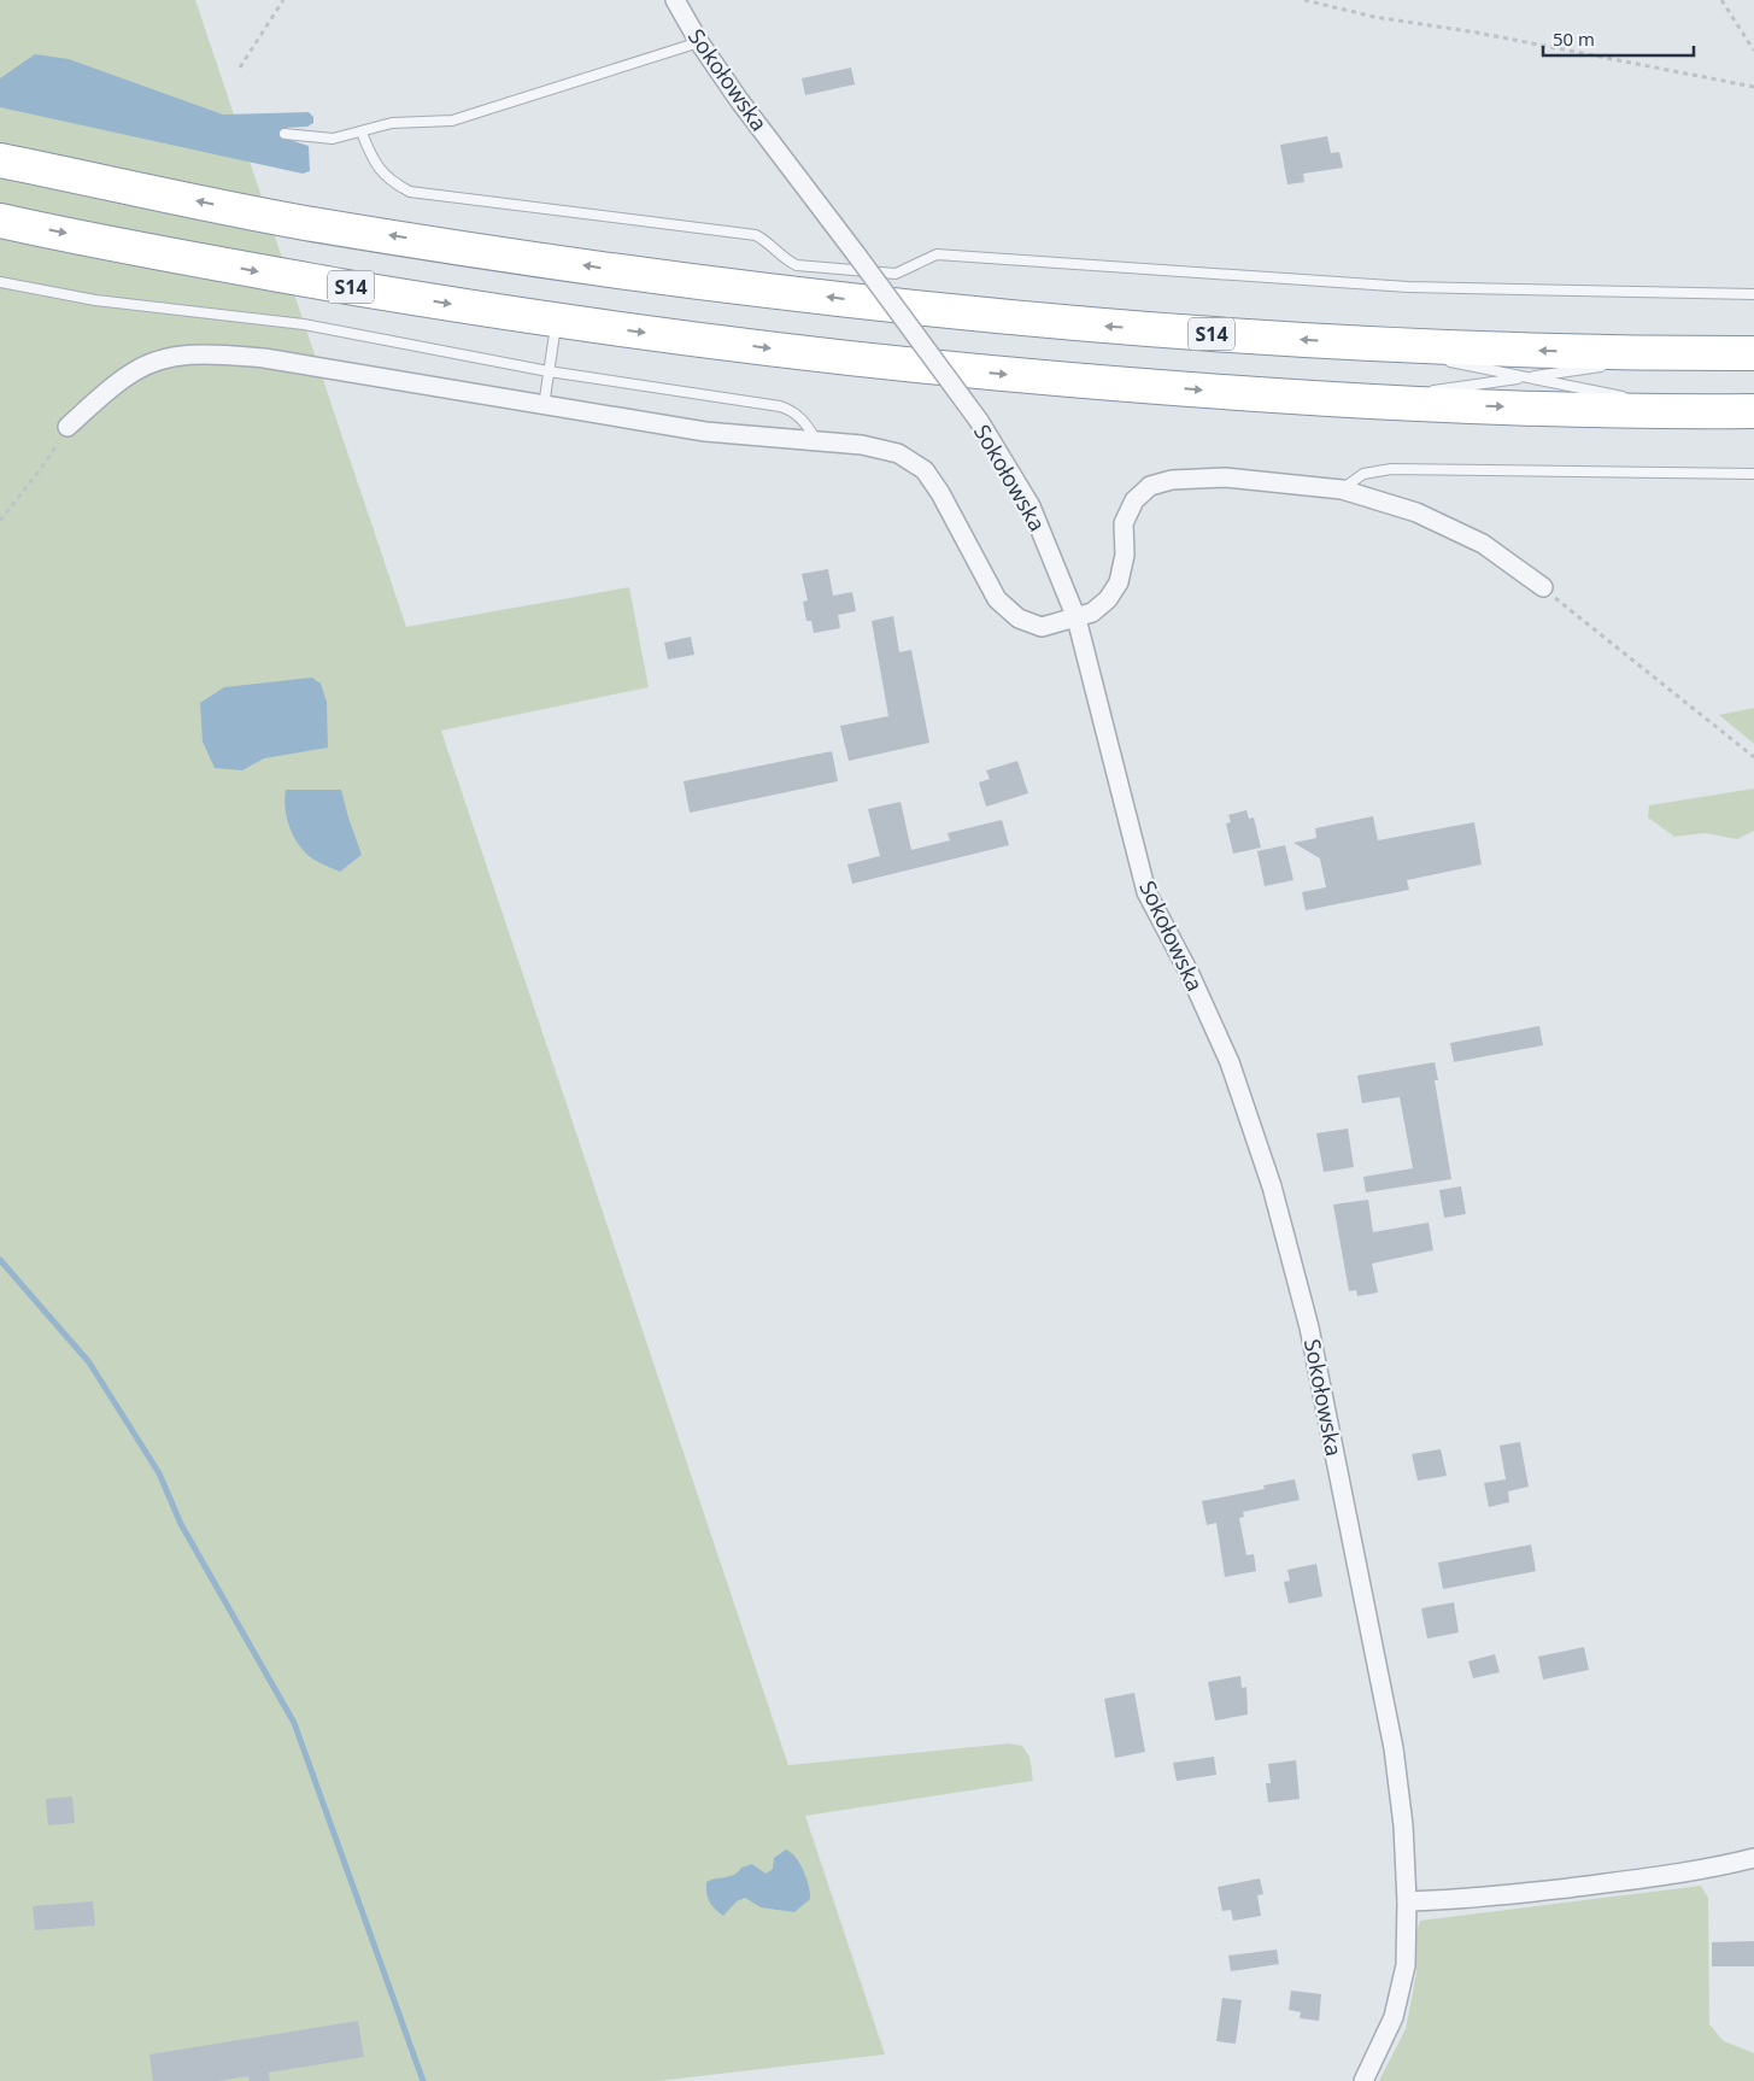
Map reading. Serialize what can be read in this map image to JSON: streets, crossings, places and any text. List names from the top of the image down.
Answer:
{
  "streets": {
    "highway": ["S14"],
    "street": ["Sokołowska"]
  },
  "scale_bar": "50 m"
}
